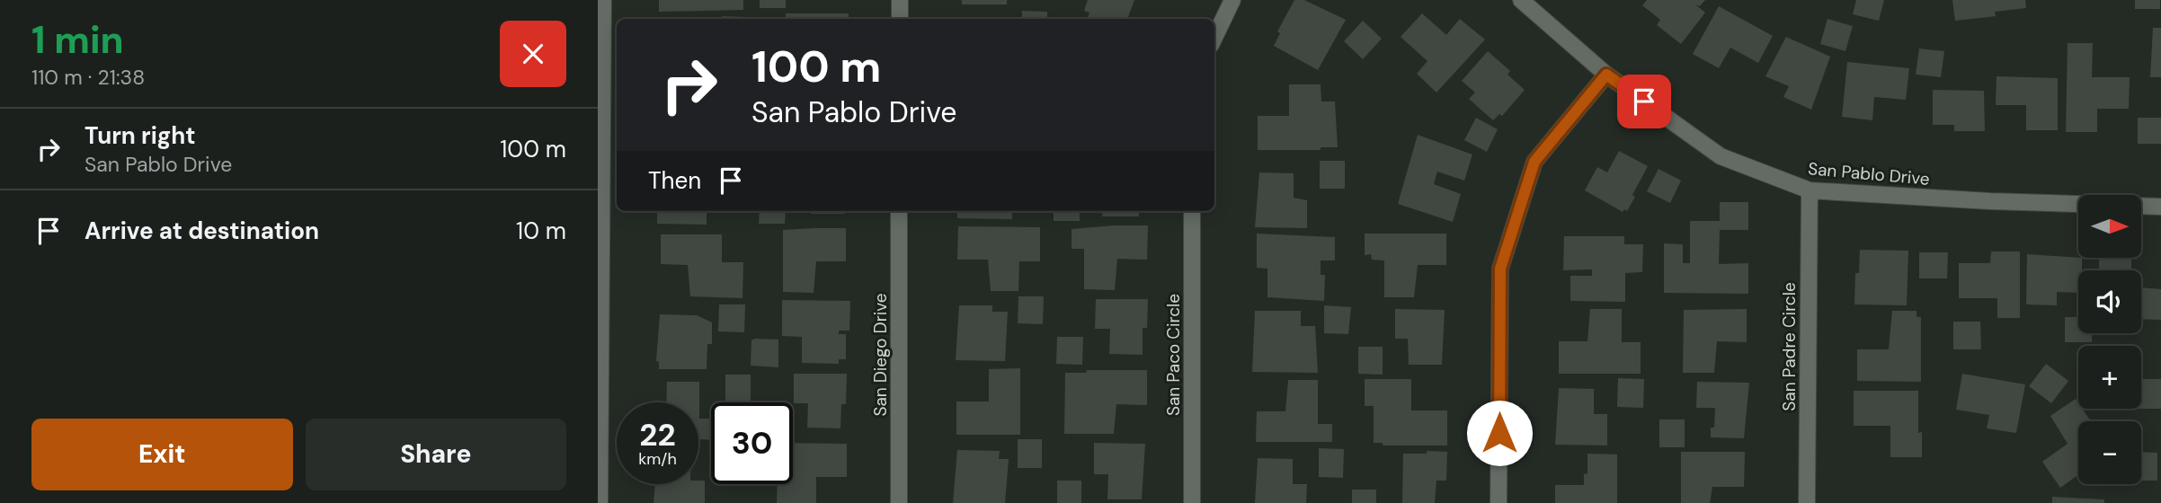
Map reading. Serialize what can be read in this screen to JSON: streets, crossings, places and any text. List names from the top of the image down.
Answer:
{
  "streets": {
    "street": [
      "San Pablo Drive",
      "San Padre Circle",
      "San Diego Drive",
      "San Paco Circle"
    ]
  },
  "crossings": [
    ["San Pablo Drive", "San Padre Circle"]
  ],
  "north": "right",
  "page": {
    "heading": ["1 min", "110 m · 21:38"],
    "turn": ["100 m", "San Pablo Drive"],
    "list": [
      {
        "name": "Turn right",
        "note": "San Pablo Drive",
        "value": "100 m"
      },
      {
        "name": "Arrive at destination",
        "value": "10 m"
      }
    ],
    "then": "Then",
    "map_buttons": ["+", "−"],
    "speed": "22 km/h",
    "limit": "30",
    "buttons": ["Exit", "Share"]
  }
}
